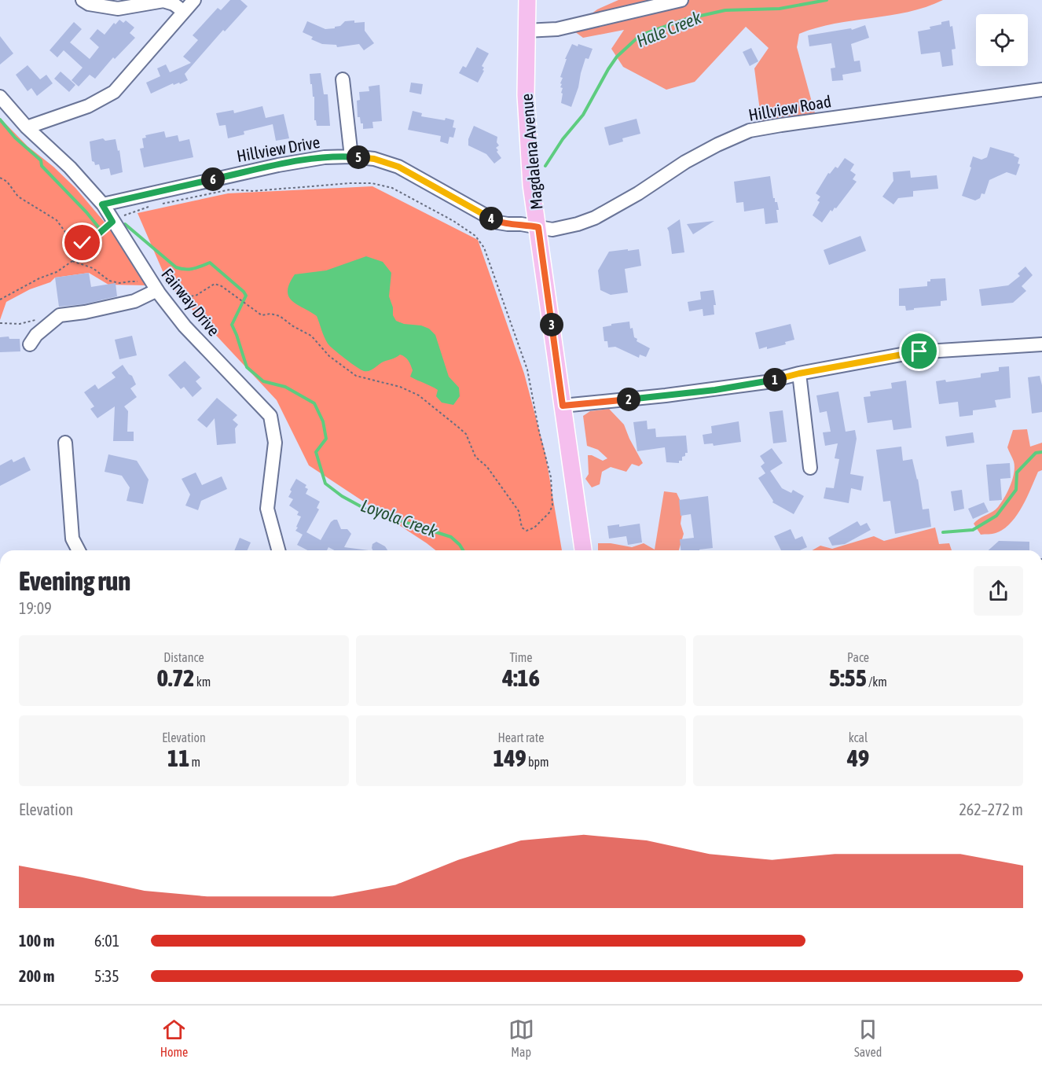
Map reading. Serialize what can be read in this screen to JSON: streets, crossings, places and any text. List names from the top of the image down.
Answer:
{
  "streets": {
    "main road": ["Magdalena Avenue"],
    "street": ["Hillview Road", "Hillview Drive", "Fairway Drive"]
  },
  "crossings": [
    ["Hillview Road", "Hillview Drive"],
    ["Hillview Road", "Magdalena Avenue"],
    ["Hillview Drive", "Magdalena Avenue"],
    ["Hillview Drive", "Fairway Drive"]
  ],
  "water": ["Hale Creek", "Loyola Creek"],
  "page": {
    "pins": [
      "5",
      "6",
      "4",
      "3",
      "1",
      "2"
    ],
    "heading": ["Evening run", "19:09"],
    "stats": [
      ["Distance", "0.72 km"],
      ["Time", "4:16"],
      ["Pace", "5:55 /km"],
      ["Elevation", "11 m"],
      ["Heart rate", "149 bpm"],
      ["kcal", "49"]
    ],
    "chart": ["Elevation", "262–272 m"],
    "list": [
      {
        "name": "100 m",
        "note": "6:01"
      },
      {
        "name": "200 m",
        "note": "5:35"
      }
    ],
    "tabs": ["Home", "Map", "Saved"]
  }
}
